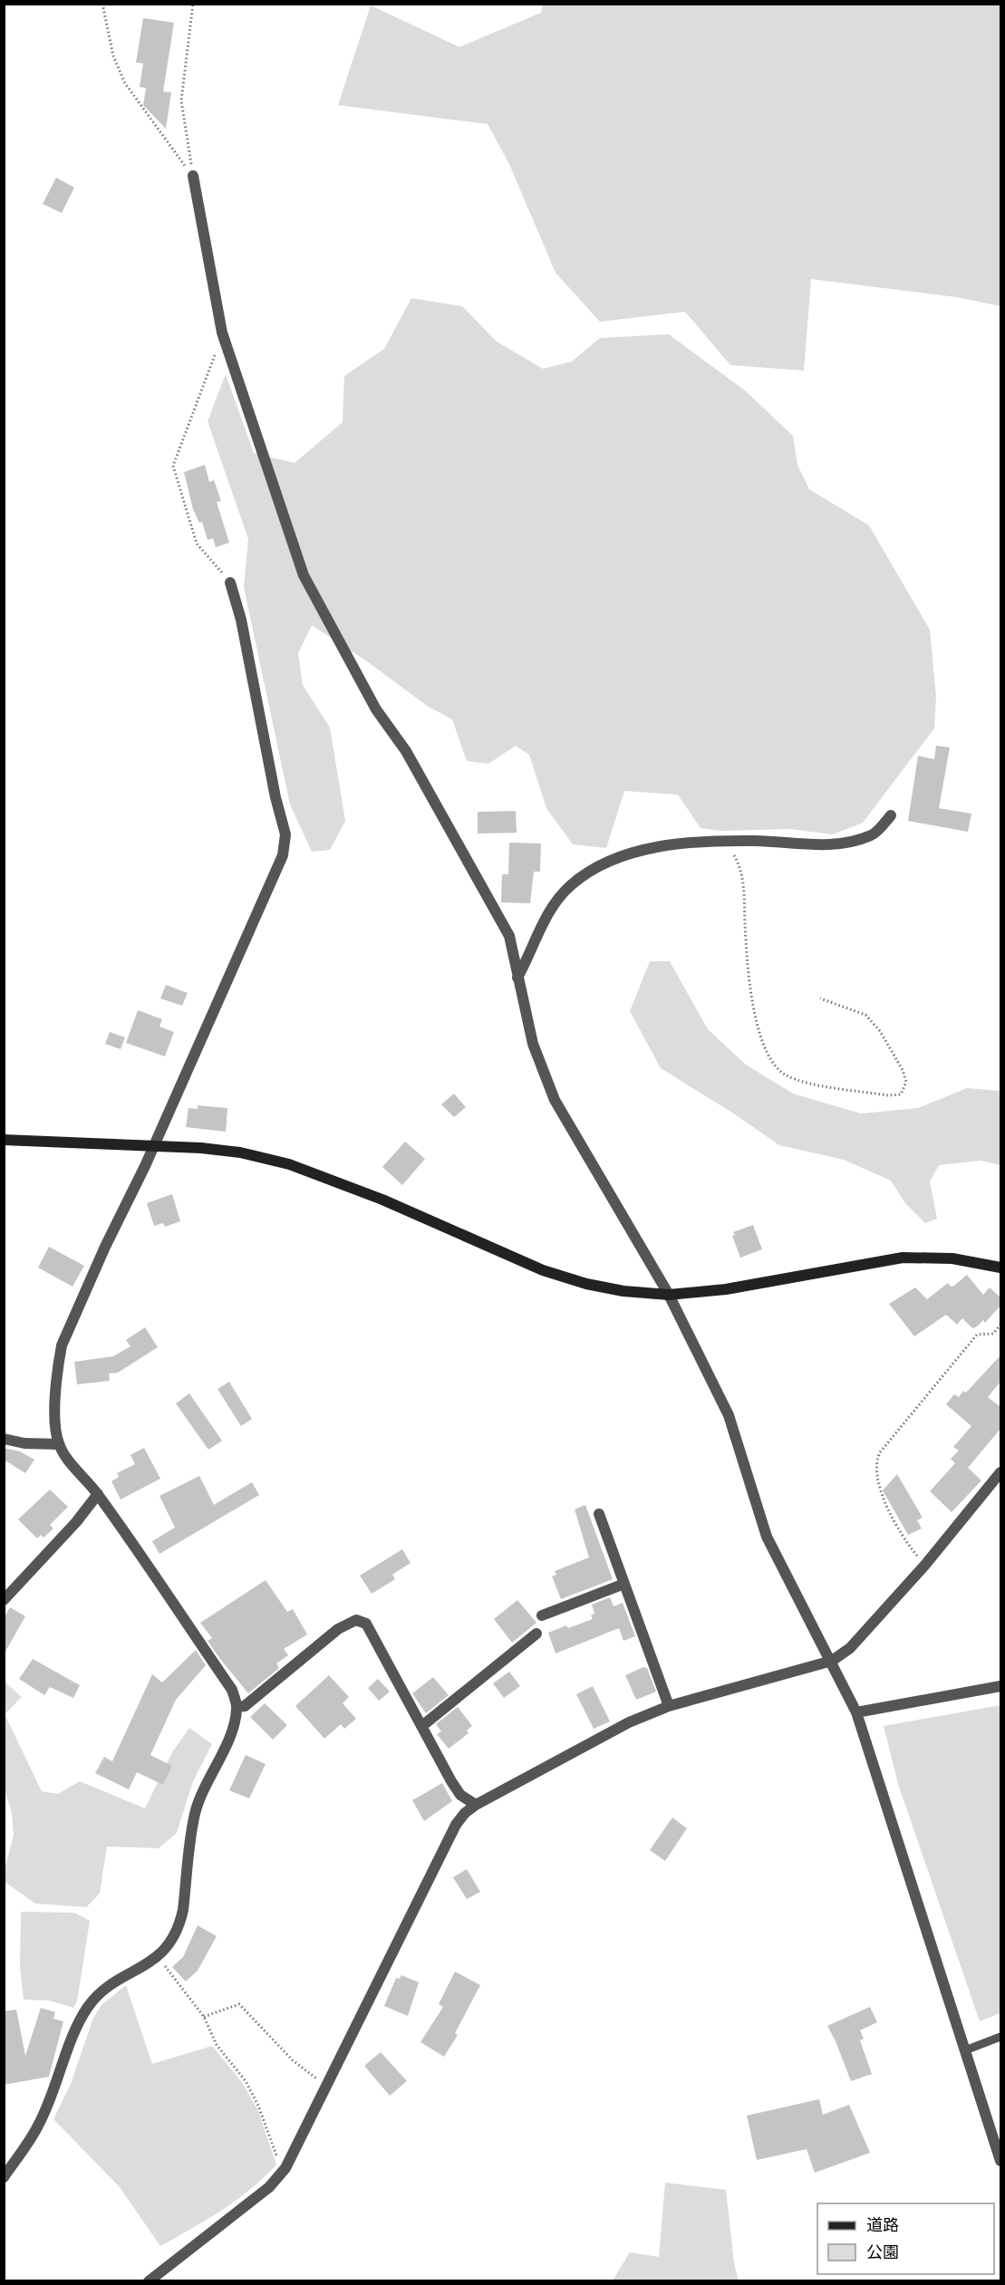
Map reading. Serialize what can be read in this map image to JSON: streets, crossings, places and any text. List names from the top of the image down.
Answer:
{
  "legend": ["道路", "公園"]
}
